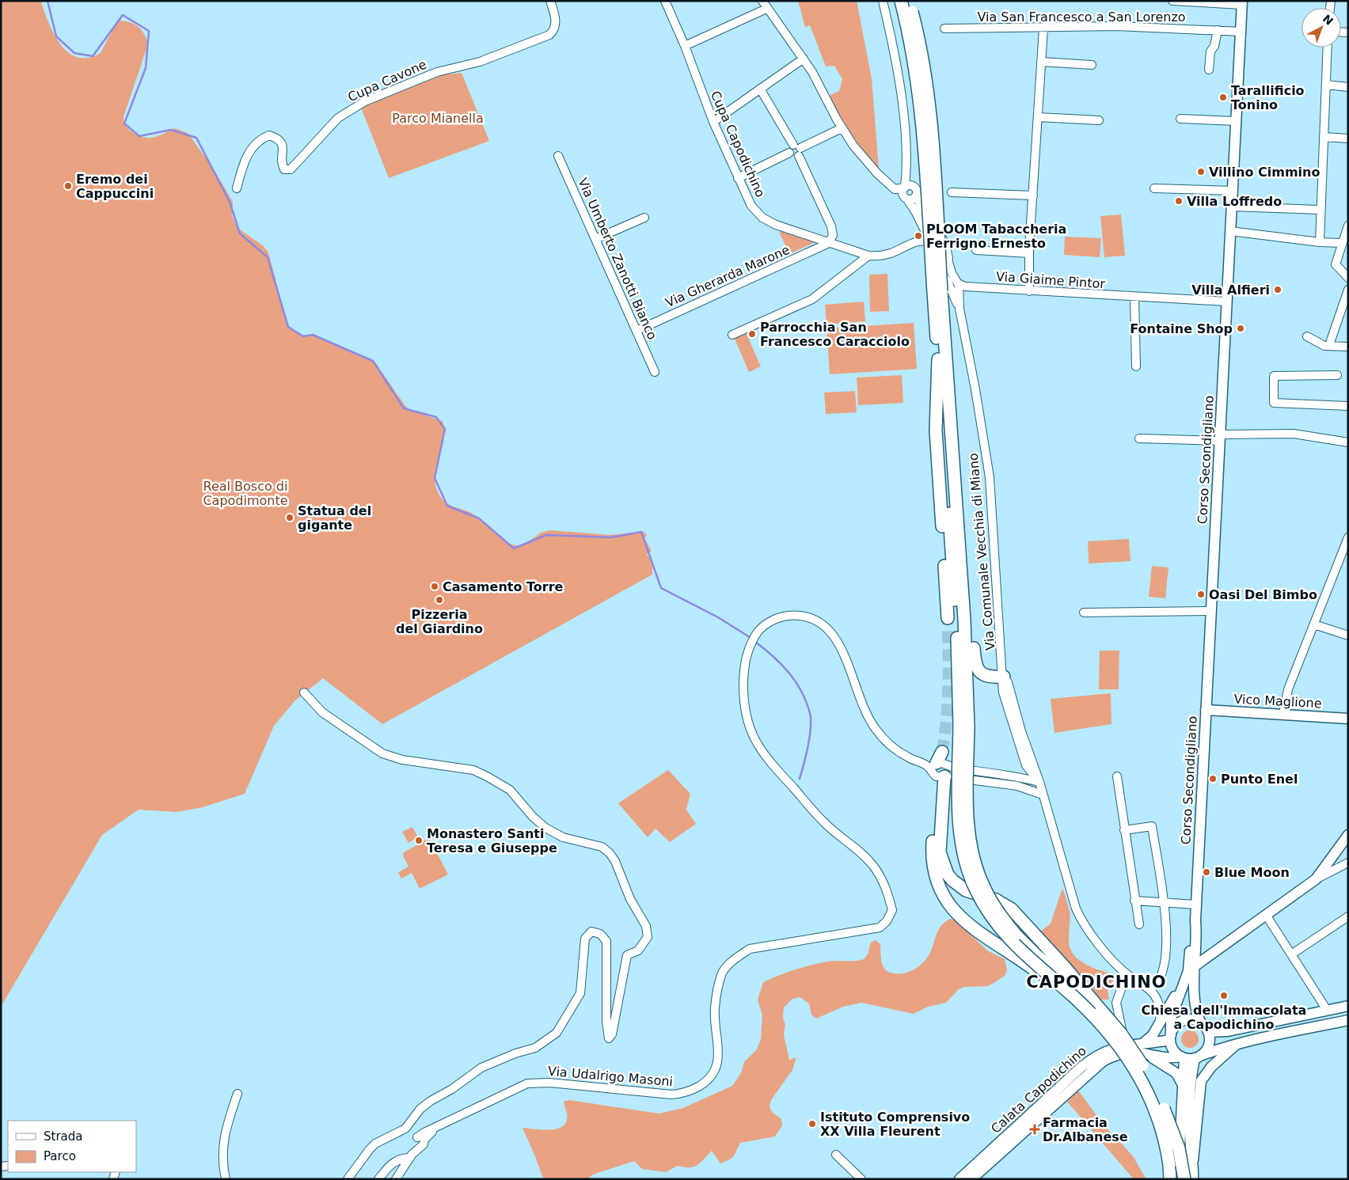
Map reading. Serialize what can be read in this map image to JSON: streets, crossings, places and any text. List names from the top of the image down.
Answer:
{
  "streets": {
    "main road": ["Corso Secondigliano", "Vico Maglione", "Calata Capodichino"],
    "street": [
      "Via San Francesco a San Lorenzo",
      "Cupa Cavone",
      "Cupa Capodichino",
      "Via Umberto Zanotti Bianco",
      "Via Gherarda Marone",
      "Via Giaime Pintor",
      "Via Comunale Vecchia di Miano",
      "Via Udalrigo Masoni"
    ]
  },
  "crossings": [
    ["Via San Francesco a San Lorenzo", "Corso Secondigliano"],
    ["Cupa Capodichino", "Via Gherarda Marone"],
    ["Cupa Capodichino", "Via Comunale Vecchia di Miano"],
    ["Via Umberto Zanotti Bianco", "Via Gherarda Marone"],
    ["Via Giaime Pintor", "Corso Secondigliano"],
    ["Via Giaime Pintor", "Via Comunale Vecchia di Miano"],
    ["Corso Secondigliano", "Vico Maglione"],
    ["Corso Secondigliano", "Calata Capodichino"],
    ["Via Comunale Vecchia di Miano", "Via Udalrigo Masoni"]
  ],
  "districts": ["CAPODICHINO"],
  "parks": ["Parco Mianella", "Real Bosco di Capodimonte"],
  "places": {
    "other": [
      "Tarallificio Tonino",
      "Villino Cimmino",
      "Eremo dei Cappuccini",
      "Villa Loffredo",
      "PLOOM Tabaccheria Ferrigno Ernesto",
      "Villa Alfieri",
      "Fontaine Shop",
      "Parrocchia San Francesco Caracciolo",
      "Statua del gigante",
      "Casamento Torre",
      "Oasi Del Bimbo",
      "Pizzeria del Giardino",
      "Punto Enel",
      "Monastero Santi Teresa e Giuseppe",
      "Blue Moon",
      "Chiesa dell'Immacolata a Capodichino",
      "Istituto Comprensivo XX Villa Fleurent"
    ],
    "health": ["Farmacia Dr.Albanese"]
  },
  "legend": ["Strada", "Parco"],
  "north": "top right"
}
